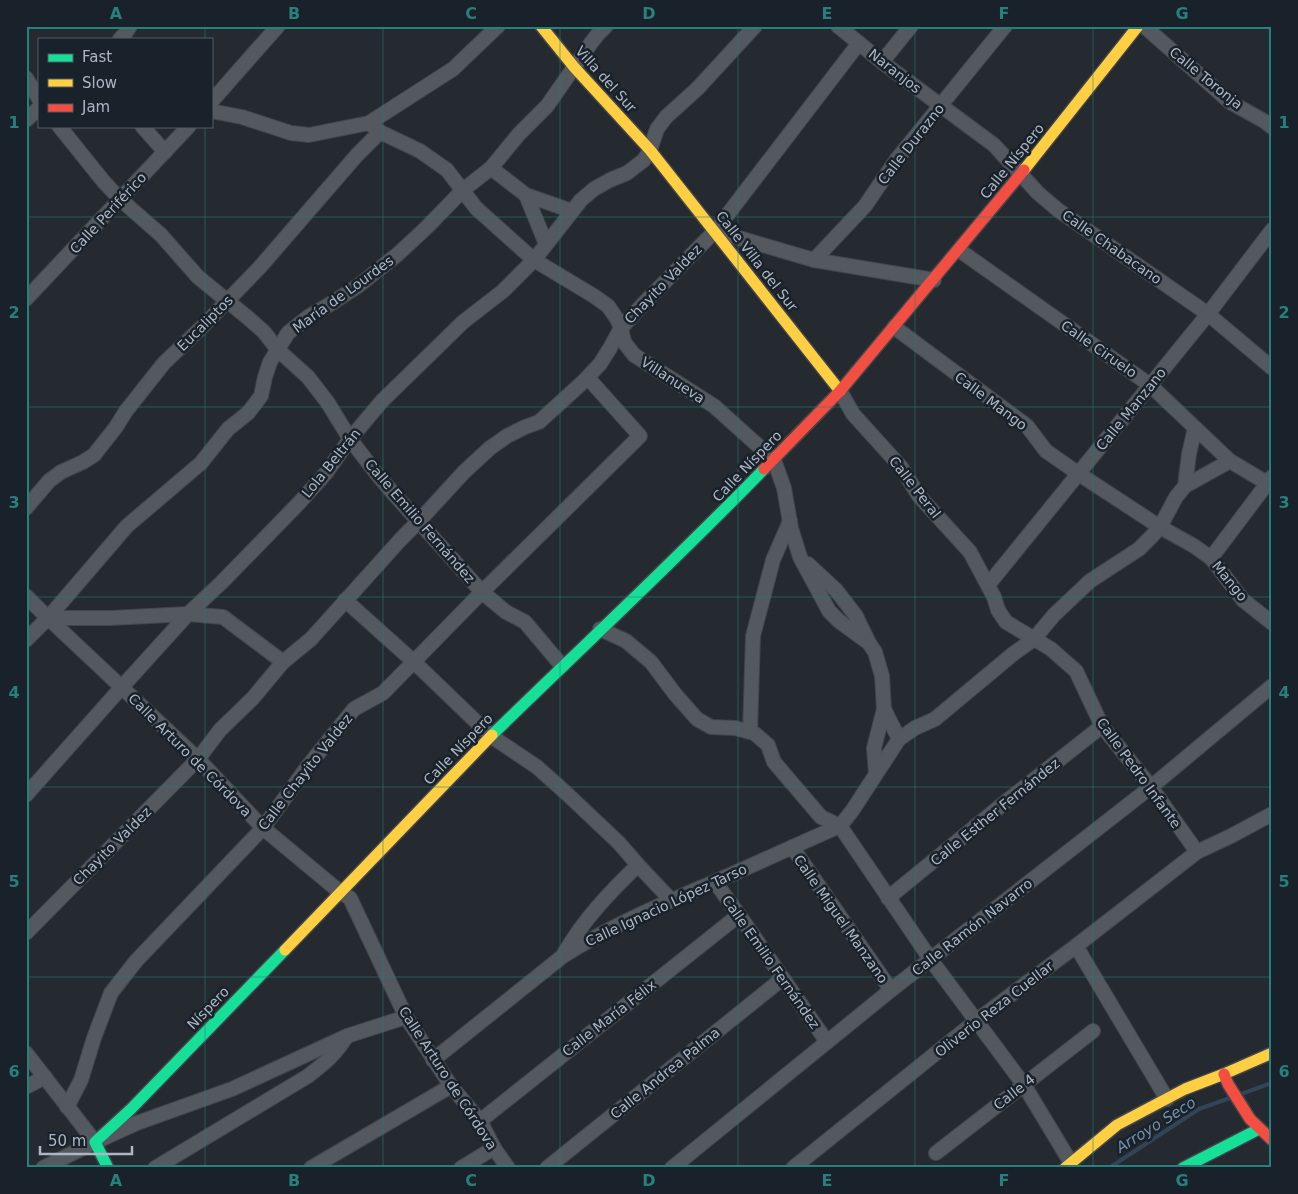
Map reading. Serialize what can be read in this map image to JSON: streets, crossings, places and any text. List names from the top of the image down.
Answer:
{
  "streets": {
    "street": [
      "Naranjos",
      "Calle Toronja",
      "Villa del Sur",
      "Calle Durazno",
      "Calle Níspero",
      "Calle Periférico",
      "Calle Chabacano",
      "Calle Villa del Sur",
      "Chayito Valdez",
      "María de Lourdes",
      "Eucaliptos",
      "Calle Ciruelo",
      "Villanueva",
      "Calle Mango",
      "Calle Manzano",
      "Lola Beltrán",
      "Calle Peral",
      "Calle Emilio Fernández",
      "Mango",
      "Calle Arturo de Córdova",
      "Calle Chayito Valdez",
      "Calle Pedro Infante",
      "Calle Esther Fernández",
      "Calle Ignacio López Tarso",
      "Calle Miguel Manzano",
      "Calle Ramón Navarro",
      "Níspero",
      "Oliverio Reza Cuellar",
      "Calle María Félix",
      "Calle Andrea Palma",
      "Calle 4"
    ]
  },
  "crossings": [
    ["Naranjos", "Calle Durazno"],
    ["Naranjos", "Calle Níspero"],
    ["Naranjos", "Calle Chabacano"],
    ["Naranjos", "Chayito Valdez"],
    ["Villa del Sur", "Calle Villa del Sur"],
    ["Villa del Sur", "María de Lourdes"],
    ["Villa del Sur", "Lola Beltrán"],
    ["Calle Níspero", "Calle Chabacano"],
    ["Calle Níspero", "Calle Villa del Sur"],
    ["Calle Níspero", "Calle Ciruelo"],
    ["Calle Níspero", "Villanueva"],
    ["Calle Níspero", "Calle Mango"],
    ["Calle Níspero", "Calle Peral"],
    ["Calle Níspero", "Calle Emilio Fernández"],
    ["Calle Níspero", "Calle Arturo de Córdova"],
    ["Calle Níspero", "Níspero"],
    ["Calle Periférico", "Calle Emilio Fernández"],
    ["Calle Chabacano", "Calle Manzano"],
    ["Calle Villa del Sur", "Chayito Valdez"],
    ["Calle Villa del Sur", "Lola Beltrán"],
    ["Calle Villa del Sur", "Calle Peral"],
    ["Chayito Valdez", "Villanueva"],
    ["Chayito Valdez", "Calle Emilio Fernández"],
    ["Chayito Valdez", "Calle Arturo de Córdova"],
    ["Chayito Valdez", "Calle Chayito Valdez"],
    ["María de Lourdes", "Villanueva"],
    ["María de Lourdes", "Calle Emilio Fernández"],
    ["María de Lourdes", "Calle Arturo de Córdova"],
    ["Eucaliptos", "Villanueva"],
    ["Eucaliptos", "Calle Emilio Fernández"],
    ["Calle Ciruelo", "Calle Manzano"],
    ["Villanueva", "Lola Beltrán"],
    ["Calle Mango", "Calle Manzano"],
    ["Calle Mango", "Mango"],
    ["Calle Manzano", "Calle Peral"],
    ["Calle Manzano", "Calle Pedro Infante"],
    ["Lola Beltrán", "Calle Emilio Fernández"],
    ["Lola Beltrán", "Calle Arturo de Córdova"],
    ["Calle Peral", "Calle Pedro Infante"],
    ["Calle Emilio Fernández", "Calle Chayito Valdez"],
    ["Calle Emilio Fernández", "Calle Ignacio López Tarso"],
    ["Calle Emilio Fernández", "Calle Ramón Navarro"],
    ["Calle Emilio Fernández", "Calle María Félix"],
    ["Calle Emilio Fernández", "Calle Andrea Palma"],
    ["Calle Arturo de Córdova", "Calle Chayito Valdez"],
    ["Calle Arturo de Córdova", "Calle Ignacio López Tarso"],
    ["Calle Arturo de Córdova", "Níspero"],
    ["Calle Arturo de Córdova", "Calle María Félix"],
    ["Calle Pedro Infante", "Calle Esther Fernández"],
    ["Calle Pedro Infante", "Calle Ramón Navarro"],
    ["Calle Pedro Infante", "Oliverio Reza Cuellar"],
    ["Calle Ignacio López Tarso", "Calle Miguel Manzano"],
    ["Calle Miguel Manzano", "Calle Ramón Navarro"]
  ],
  "water": ["Arroyo Seco"],
  "legend": ["Fast", "Slow", "Jam"],
  "scale_bar": "50 m",
  "grid": {
    "columns": [
      "A",
      "B",
      "C",
      "D",
      "E",
      "F",
      "G"
    ],
    "rows": [
      "1",
      "2",
      "3",
      "4",
      "5",
      "6"
    ]
  }
}
